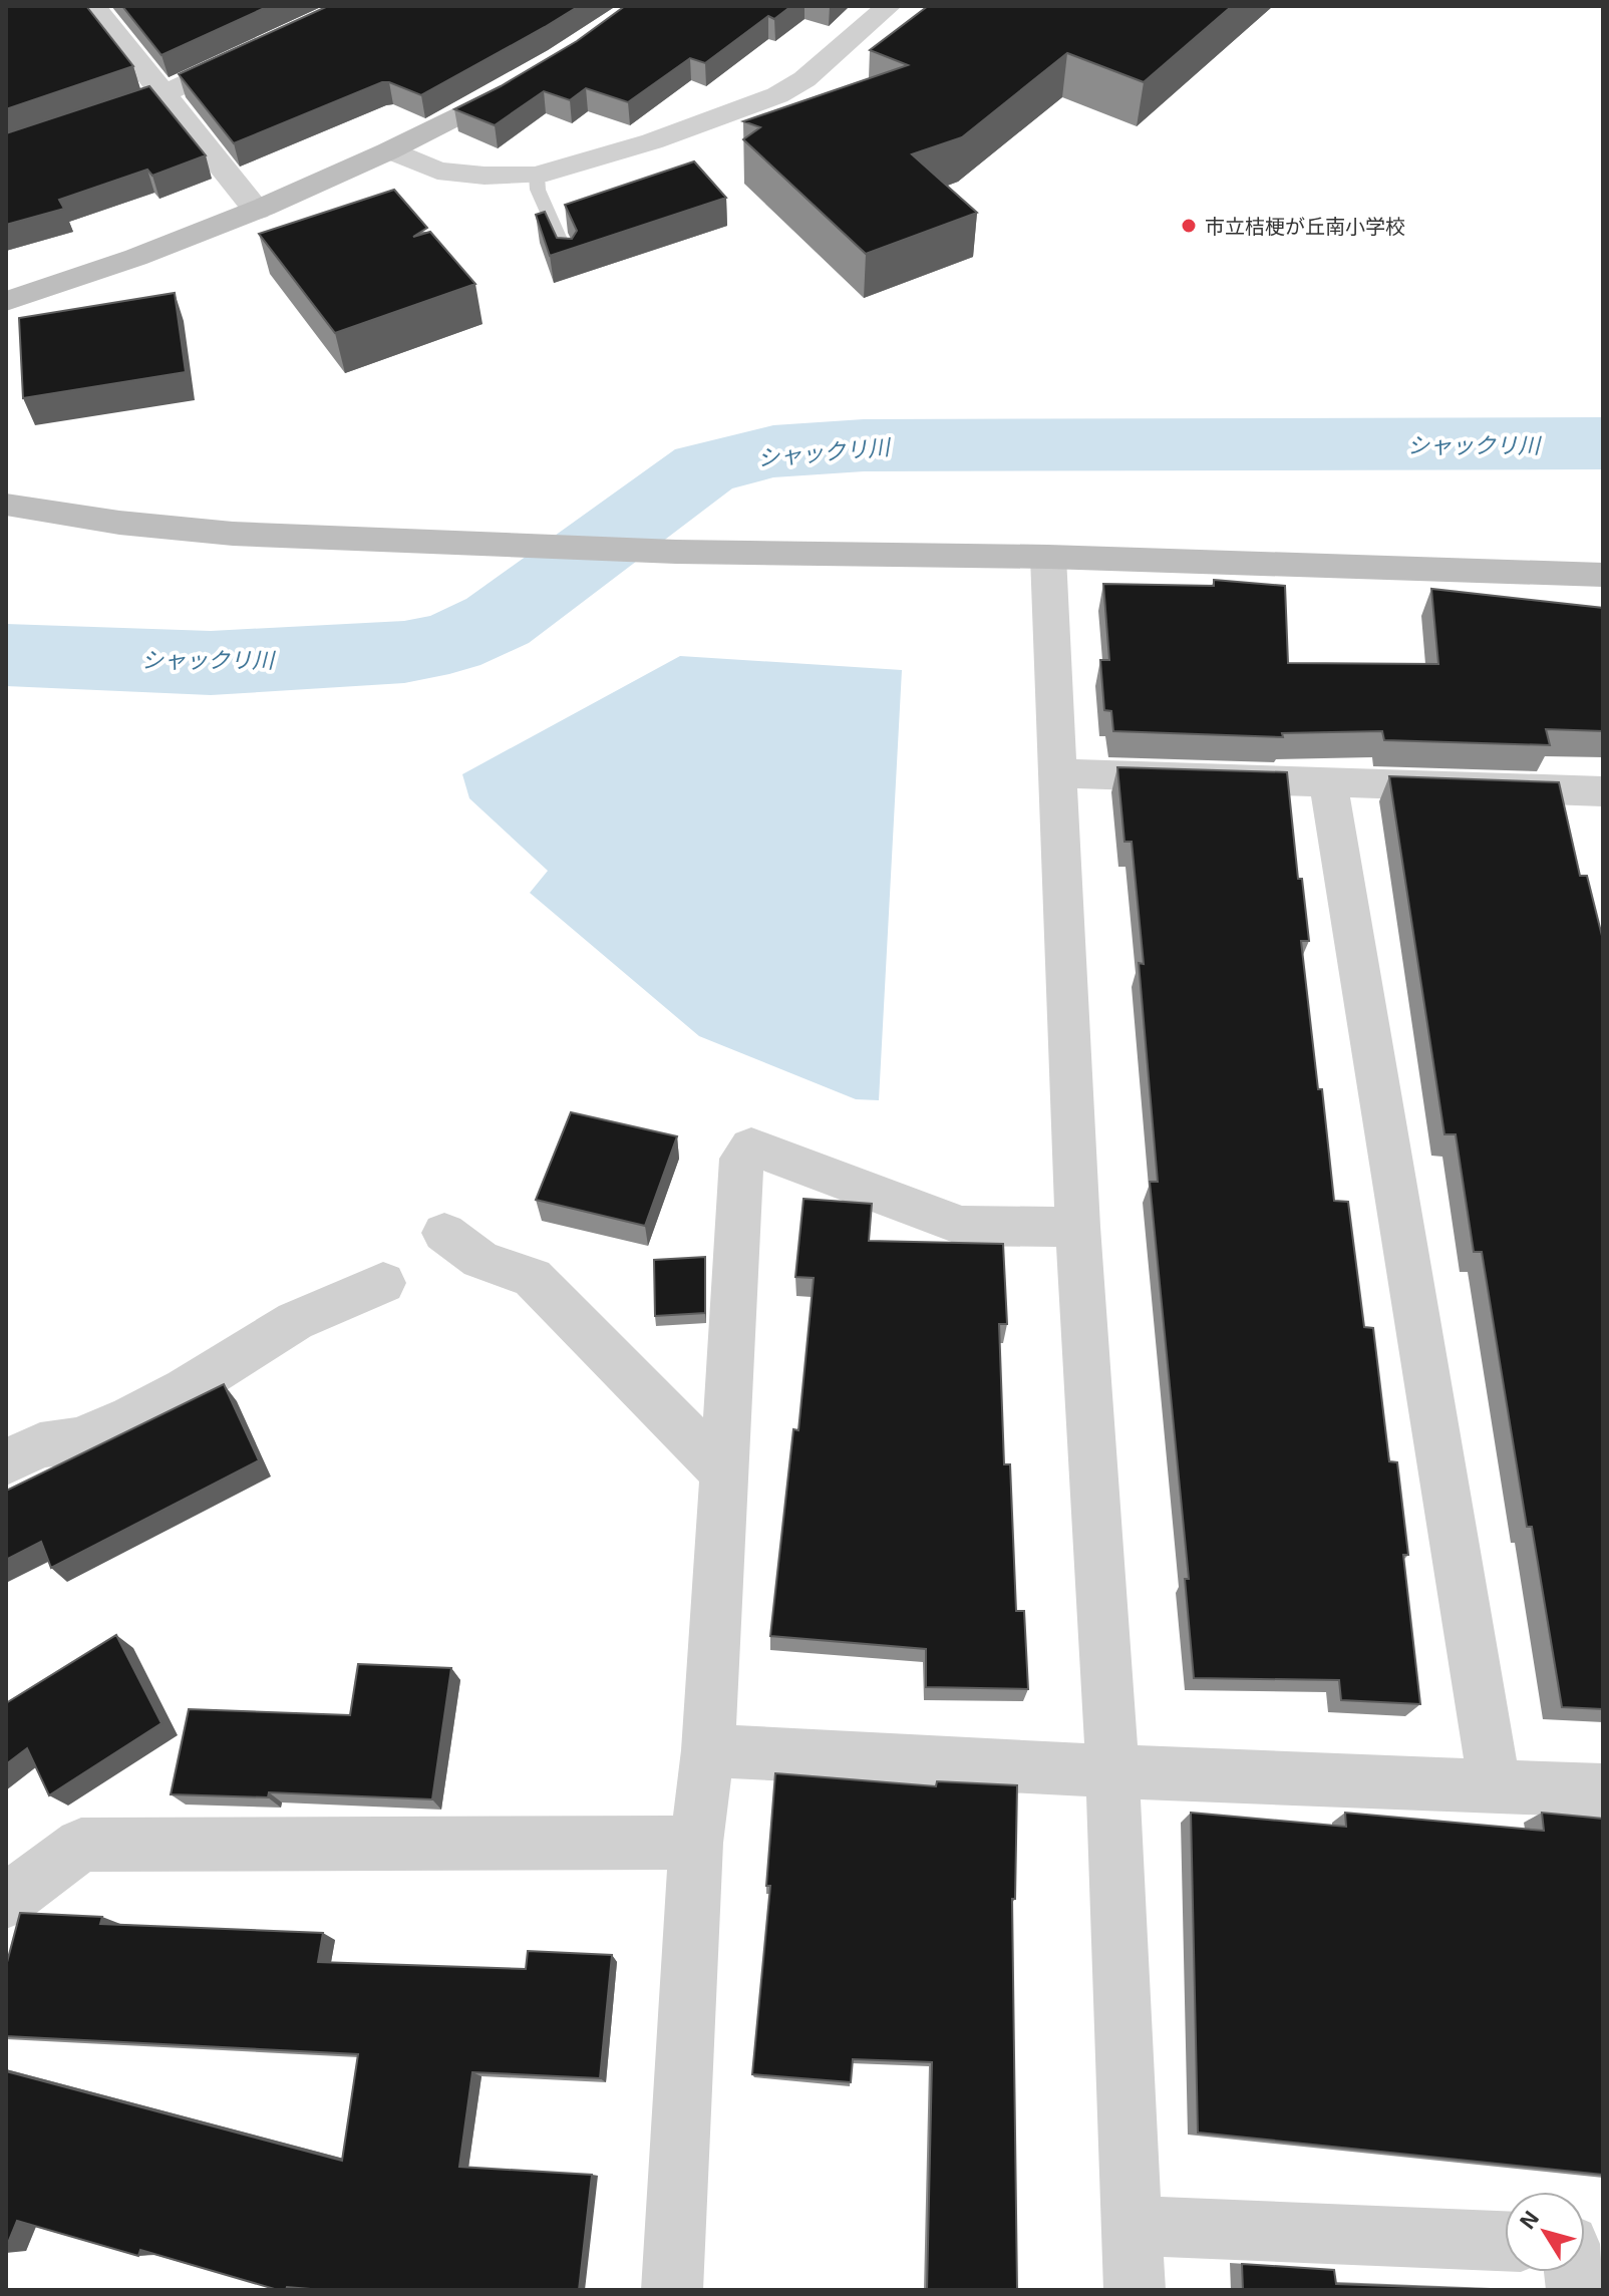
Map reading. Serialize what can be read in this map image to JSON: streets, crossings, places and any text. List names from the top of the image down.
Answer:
{
  "water": ["シャックリ川"],
  "places": ["市立桔梗が丘南小学校"],
  "north": "top left"
}
